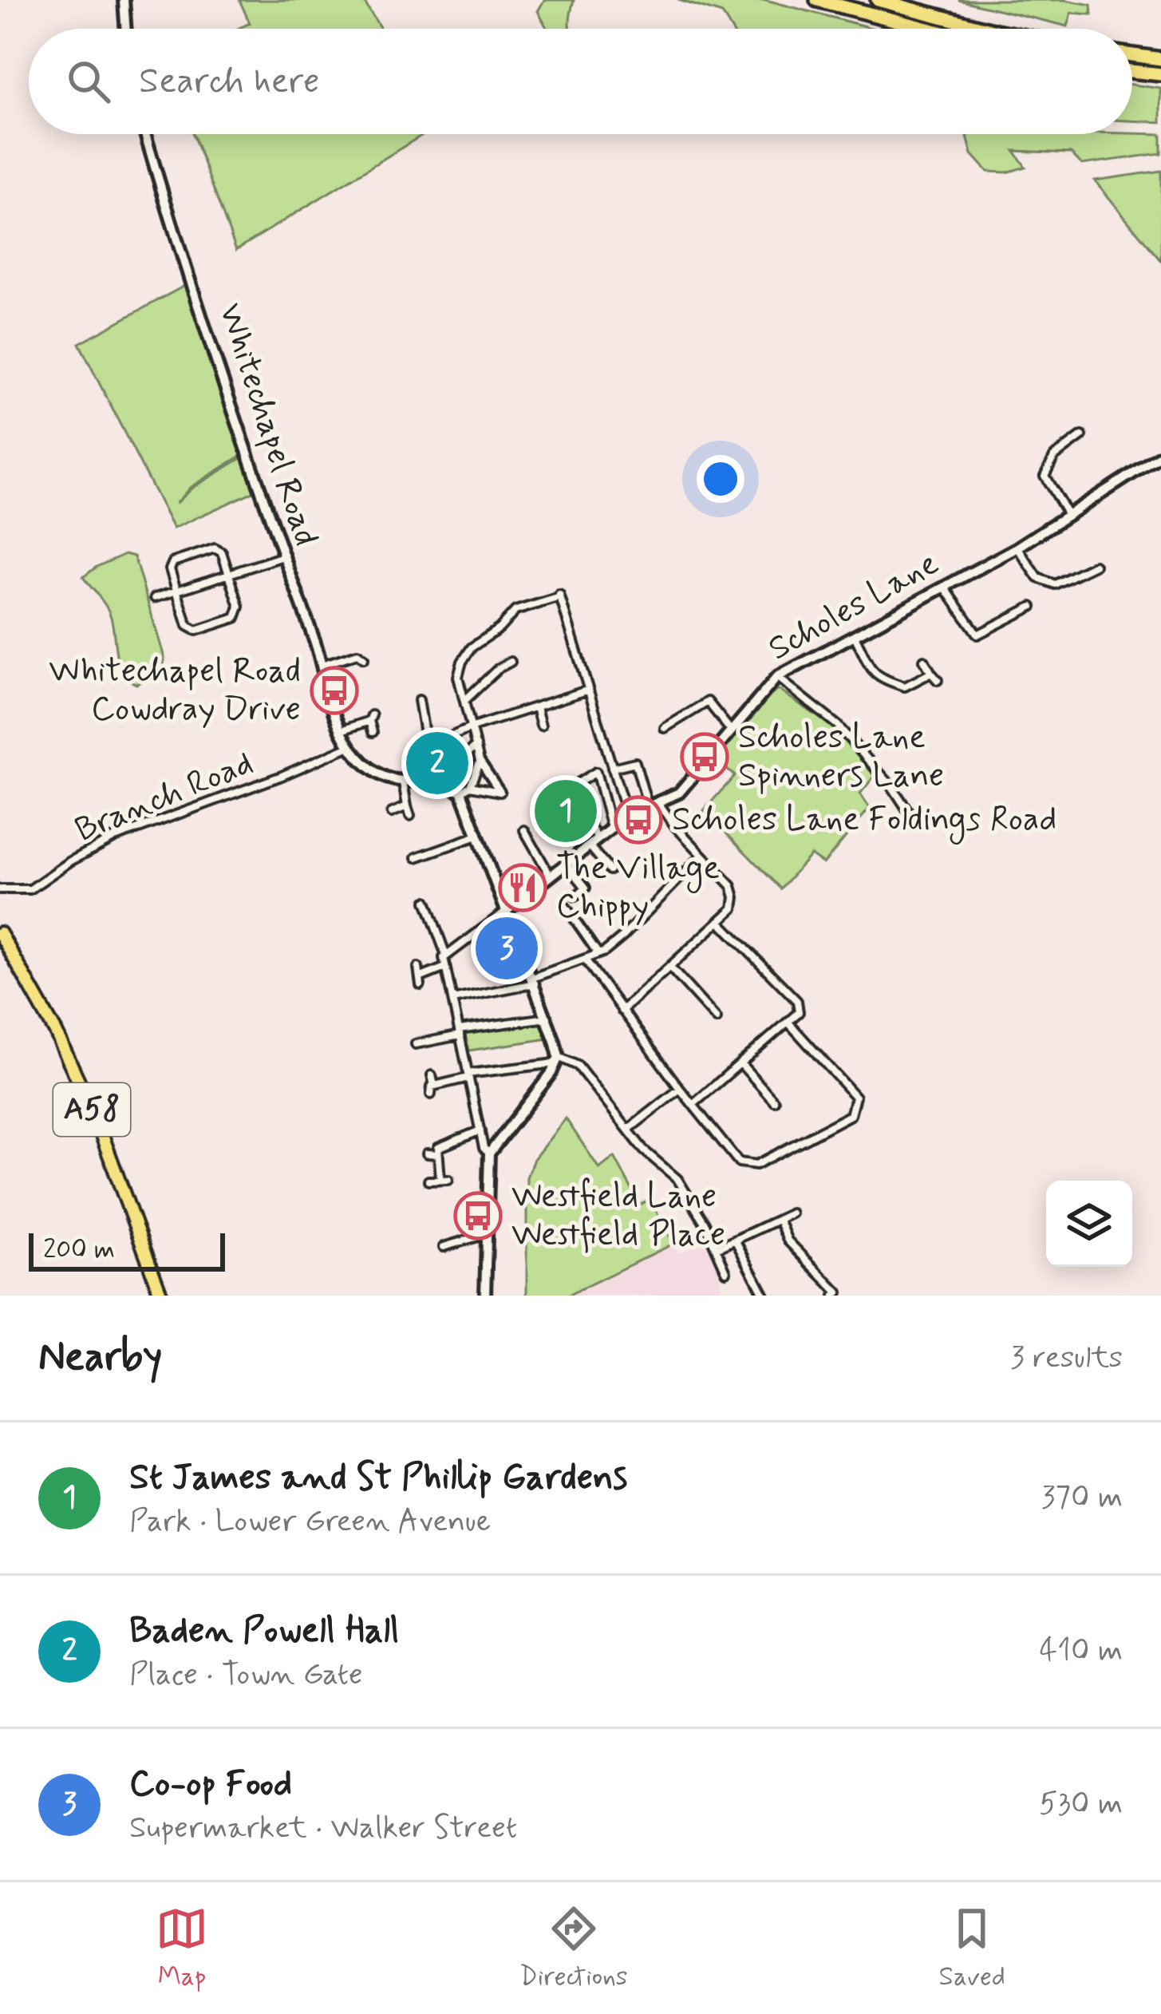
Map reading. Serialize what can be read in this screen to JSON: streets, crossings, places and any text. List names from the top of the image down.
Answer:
{
  "streets": {
    "highway": ["A58"],
    "main road": ["Whitechapel Road", "Scholes Lane"],
    "street": ["Branch Road"]
  },
  "crossings": [
    ["Whitechapel Road", "Branch Road"]
  ],
  "places": {
    "bus stop": [
      "Whitechapel Road Cowdray Drive",
      "Scholes Lane Spinners Lane",
      "Scholes Lane Foldings Road",
      "Westfield Lane Westfield Place"
    ],
    "restaurant": ["The Village Chippy"]
  },
  "scale_bar": "200 m",
  "page": {
    "search": "Search here",
    "pins": ["2", "1", "3"],
    "scale": "200 m",
    "heading": ["Nearby", "3 results"],
    "list": [
      {
        "mark": "1",
        "name": "St James and St Phillip Gardens",
        "note": "Park · Lower Green Avenue",
        "value": "370 m"
      },
      {
        "mark": "2",
        "name": "Baden Powell Hall",
        "note": "Place · Town Gate",
        "value": "410 m"
      },
      {
        "mark": "3",
        "name": "Co-op Food",
        "note": "Supermarket · Walker Street",
        "value": "530 m"
      }
    ],
    "nav": ["Map", "Directions", "Saved"]
  }
}
